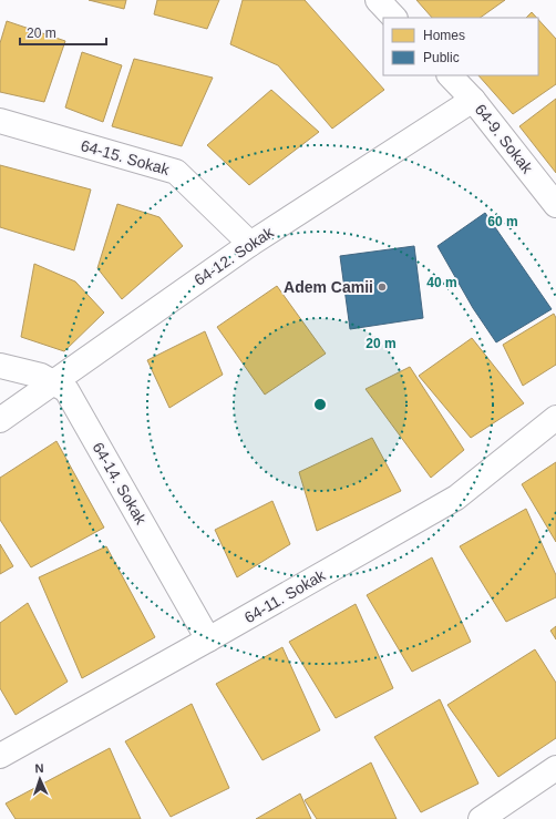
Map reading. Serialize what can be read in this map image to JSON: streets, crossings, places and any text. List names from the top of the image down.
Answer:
{
  "streets": {
    "street": [
      "64-9. Sokak",
      "64-15. Sokak",
      "64-12. Sokak",
      "64-14. Sokak",
      "64-11. Sokak"
    ]
  },
  "crossings": [
    ["64-9. Sokak", "64-12. Sokak"],
    ["64-15. Sokak", "64-12. Sokak"],
    ["64-12. Sokak", "64-14. Sokak"],
    ["64-14. Sokak", "64-11. Sokak"]
  ],
  "places": ["Adem Camii"],
  "legend": ["Homes", "Public"],
  "scale_bar": "20 m",
  "north": "top",
  "rings": ["60 m", "40 m", "20 m"]
}
